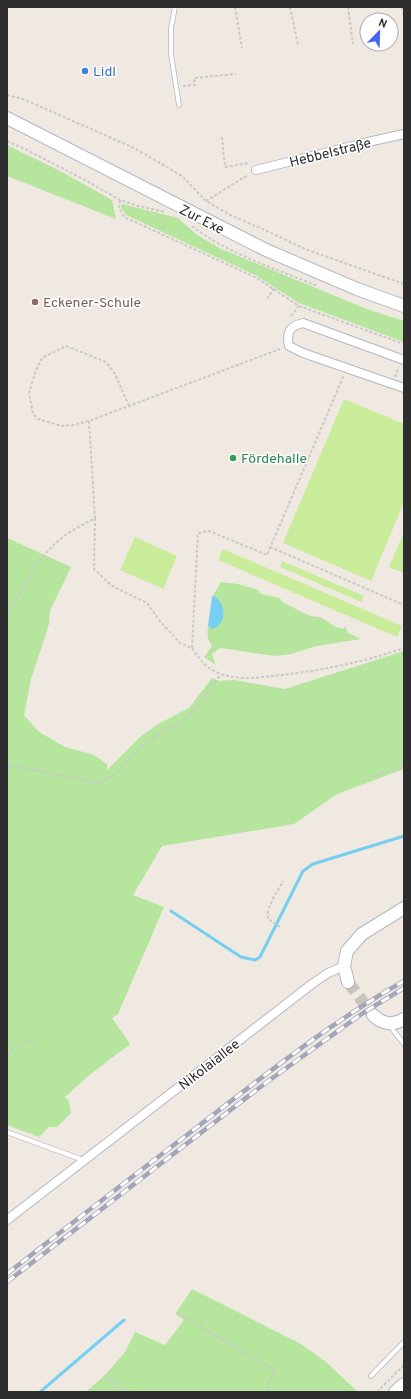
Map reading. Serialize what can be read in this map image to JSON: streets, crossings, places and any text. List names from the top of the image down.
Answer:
{
  "streets": {
    "main road": ["Zur Exe"],
    "street": ["Hebbelstraße", "Nikolaiallee"]
  },
  "places": ["Lidl", "Eckener-Schule", "Fördehalle"],
  "north": "top right"
}
